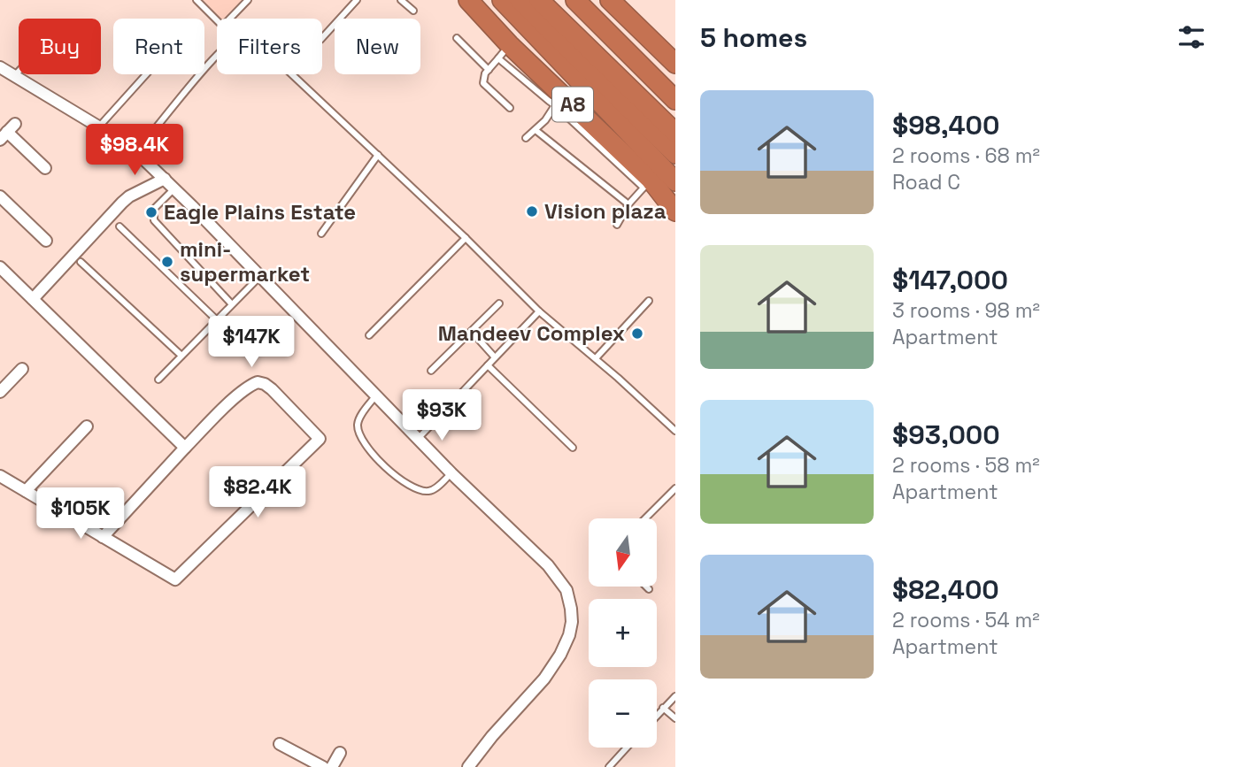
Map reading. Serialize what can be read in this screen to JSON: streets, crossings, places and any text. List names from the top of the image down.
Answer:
{
  "streets": {
    "highway": ["A8"]
  },
  "places": [
    "Vision plaza",
    "Eagle Plains Estate",
    "mini- supermarket",
    "Mandeev Complex"
  ],
  "north": "bottom",
  "page": {
    "heading": "5 homes",
    "chip": [
      "Buy",
      "Rent",
      "Filters",
      "New"
    ],
    "list": [
      {
        "name": "$98,400",
        "note": "2 rooms · 68 m² · Road C"
      },
      {
        "name": "$147,000",
        "note": "3 rooms · 98 m² · Apartment"
      },
      {
        "name": "$93,000",
        "note": "2 rooms · 58 m² · Apartment"
      },
      {
        "name": "$82,400",
        "note": "2 rooms · 54 m² · Apartment"
      }
    ],
    "price": [
      "$98.4K",
      "$147K",
      "$93K",
      "$82.4K",
      "$105K"
    ],
    "map_buttons": ["+", "−"]
  }
}
